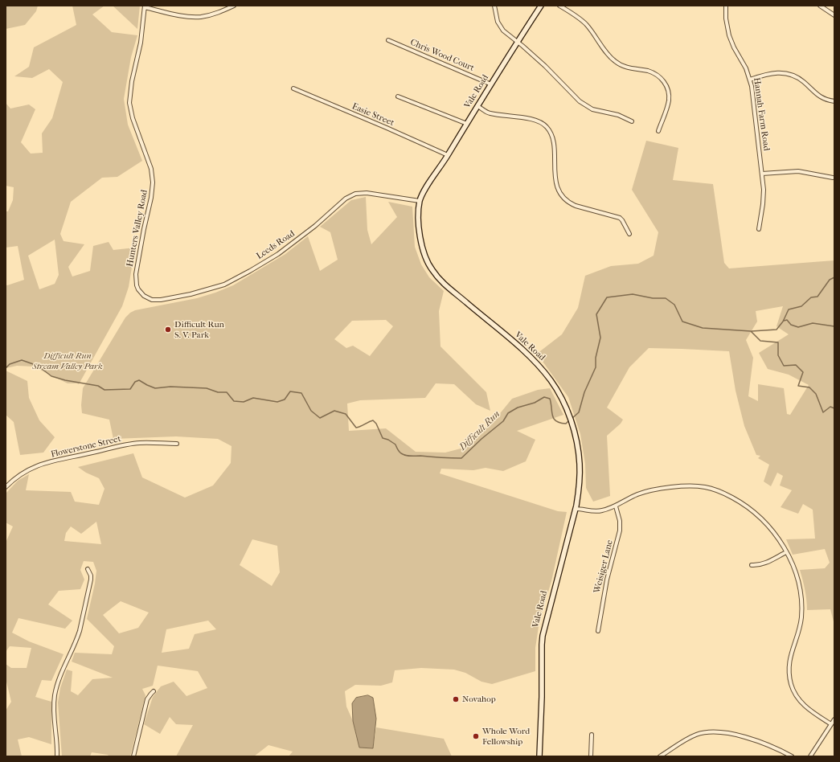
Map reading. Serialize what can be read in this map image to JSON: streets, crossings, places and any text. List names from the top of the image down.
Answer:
{
  "streets": {
    "main road": ["Vale Road"],
    "street": [
      "Chris Wood Court",
      "Hannah Farm Road",
      "Easie Street",
      "Hunters Valley Road",
      "Leeds Road",
      "Flowerstone Street",
      "Weisiger Lane"
    ]
  },
  "crossings": [
    ["Chris Wood Court", "Vale Road"],
    ["Vale Road", "Easie Street"],
    ["Vale Road", "Leeds Road"],
    ["Hunters Valley Road", "Leeds Road"]
  ],
  "water": ["Difficult Run"],
  "parks": ["Difficult Run Stream Valley Park"],
  "places": ["Difficult Run S. V. Park", "Novahop", "Whole Word Fellowship"]
}
